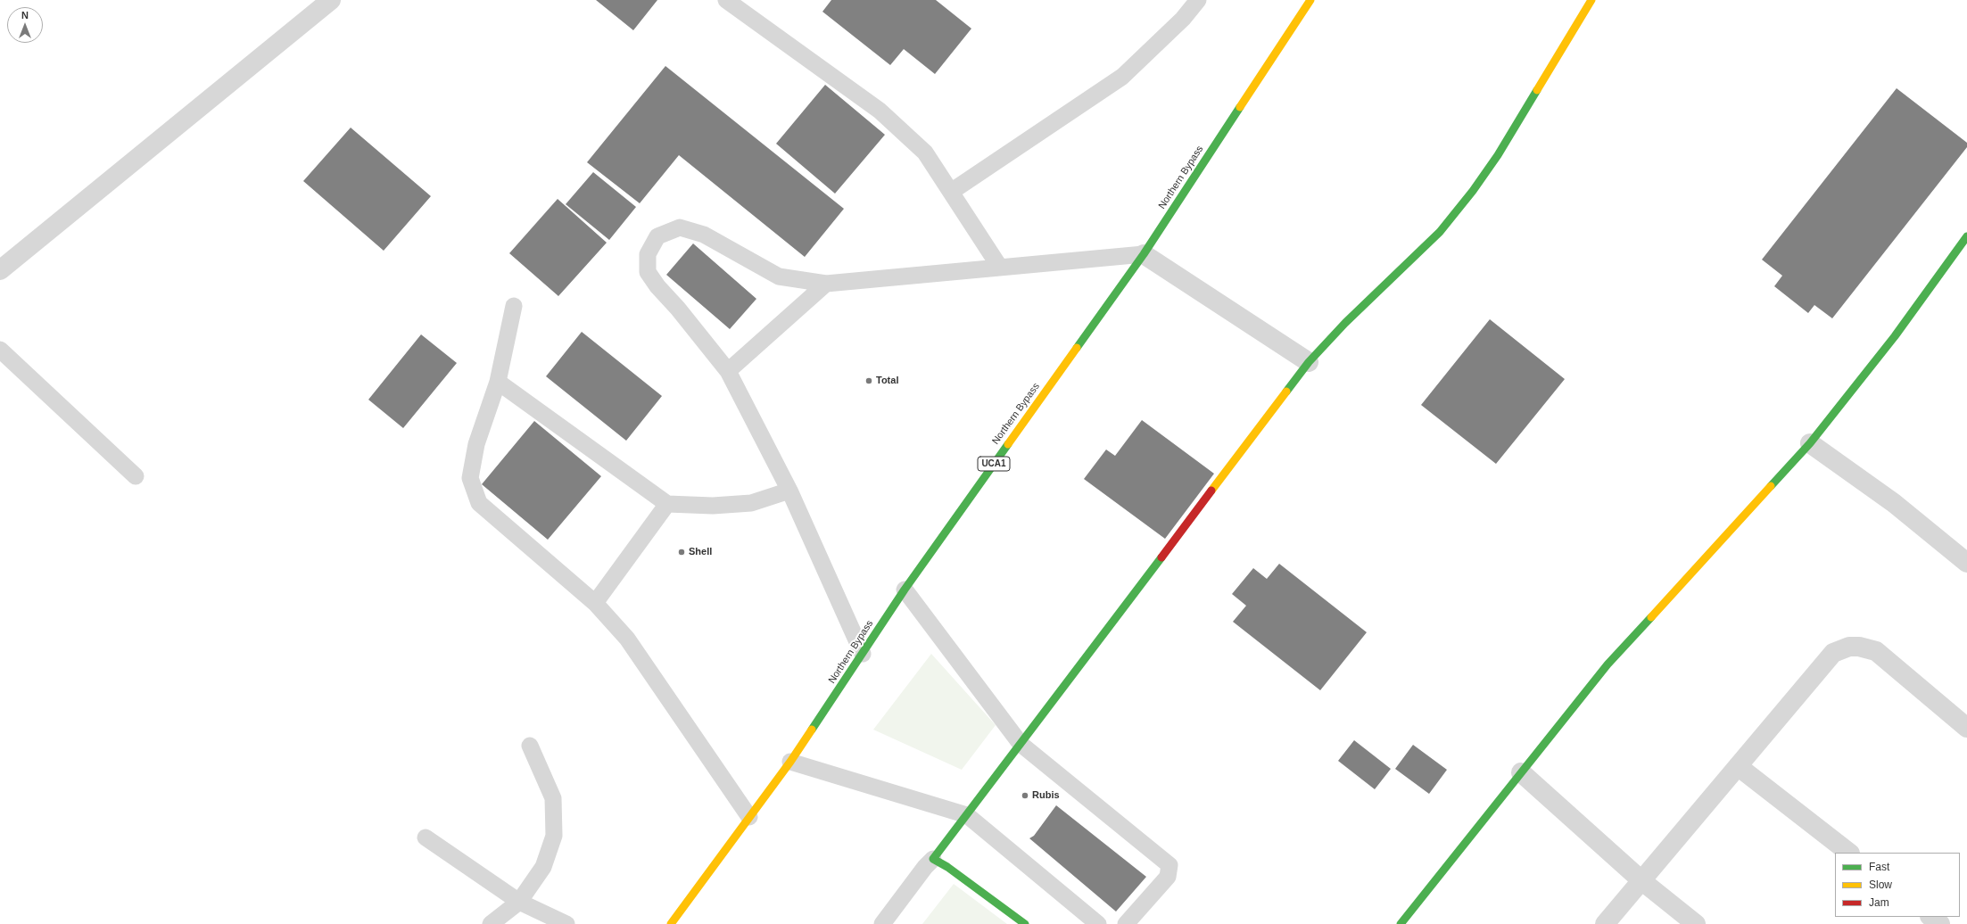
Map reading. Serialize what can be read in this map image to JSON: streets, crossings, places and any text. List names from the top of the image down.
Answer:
{
  "streets": {
    "street": ["Northern Bypass", "UCA1"]
  },
  "places": ["Total", "Shell", "Rubis"],
  "legend": ["Fast", "Slow", "Jam"],
  "north": "top"
}
